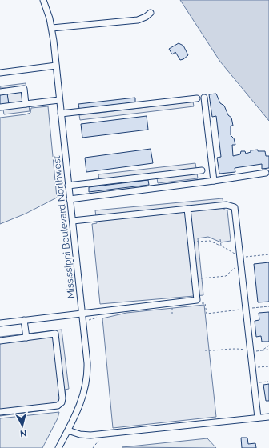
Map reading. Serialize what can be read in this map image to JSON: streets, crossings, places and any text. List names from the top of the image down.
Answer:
{
  "streets": {
    "street": ["Mississippi Boulevard Northwest"]
  },
  "north": "bottom"
}
